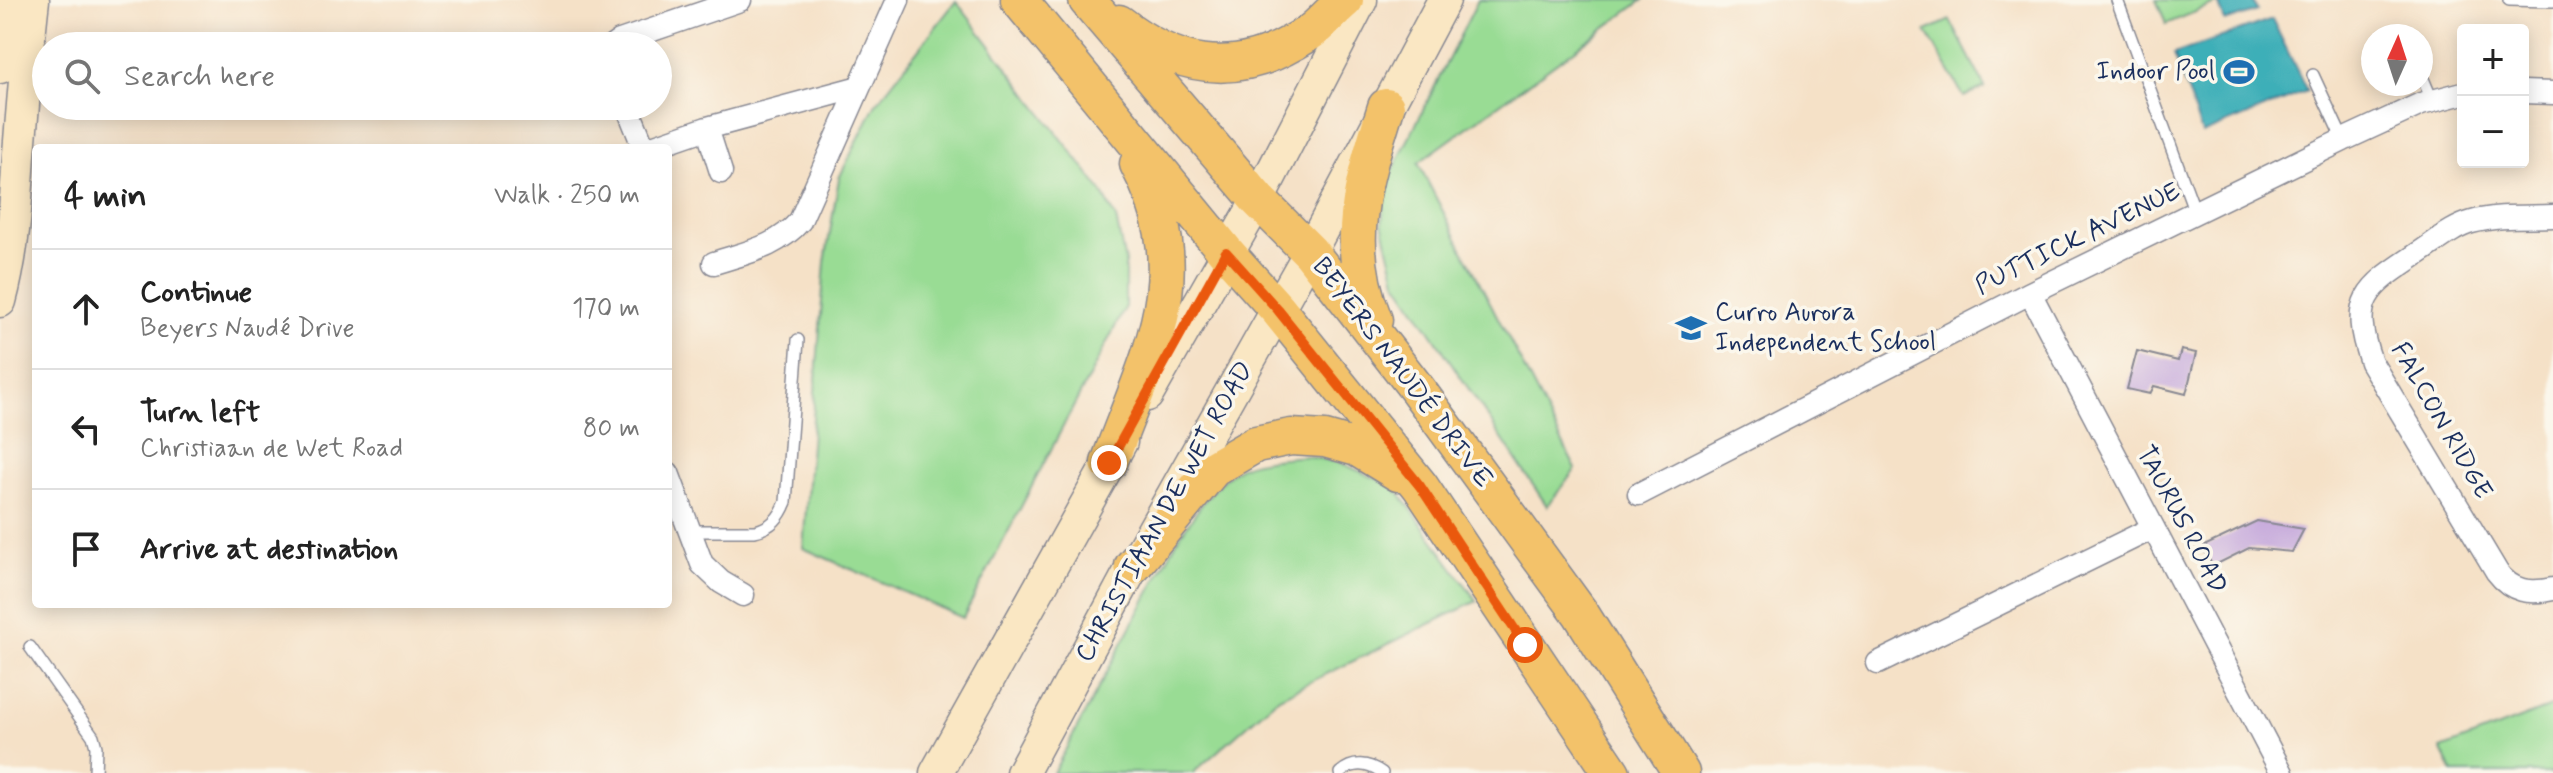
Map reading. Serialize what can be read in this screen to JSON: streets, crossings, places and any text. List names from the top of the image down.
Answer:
{
  "streets": {
    "main road": ["BEYERS NAUDÉ DRIVE", "CHRISTIAAN DE WET ROAD"],
    "street": ["PUTTICK AVENUE", "FALCON RIDGE", "TAURUS ROAD"]
  },
  "crossings": [
    ["PUTTICK AVENUE", "TAURUS ROAD"],
    ["BEYERS NAUDÉ DRIVE", "CHRISTIAAN DE WET ROAD"]
  ],
  "places": {
    "sports": ["Indoor Pool"],
    "school or university": ["Curro Aurora Independent School"]
  },
  "north": "top",
  "page": {
    "map_buttons": ["+", "−"],
    "search": "Search here",
    "heading": ["4 min", "Walk · 250 m"],
    "list": [
      ["Continue", "Beyers Naudé Drive", "170 m"],
      ["Turn left", "Christiaan de Wet Road", "80 m"],
      "Arrive at destination"
    ]
  }
}
